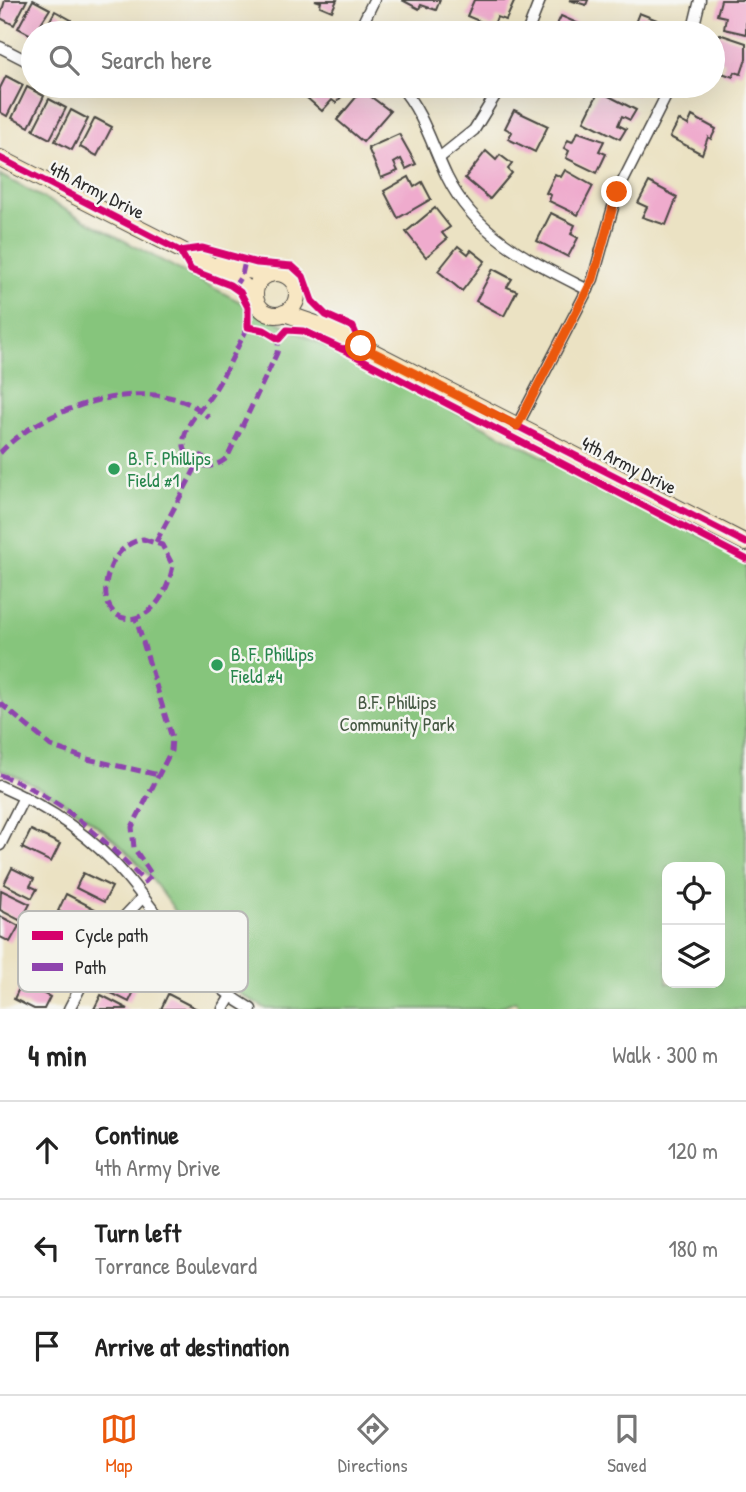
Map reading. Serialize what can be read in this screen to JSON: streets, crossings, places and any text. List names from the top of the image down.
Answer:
{
  "streets": {
    "street": ["4th Army Drive"]
  },
  "parks": ["B.F. Phillips Community Park"],
  "places": ["B. F. Phillips Field #1", "B. F. Phillips Field #4"],
  "legend": ["Cycle path", "Path"],
  "page": {
    "search": "Search here",
    "heading": ["4 min", "Walk · 300 m"],
    "list": [
      ["Continue", "4th Army Drive", "120 m"],
      ["Turn left", "Torrance Boulevard", "180 m"],
      "Arrive at destination"
    ],
    "nav": ["Map", "Directions", "Saved"]
  }
}
